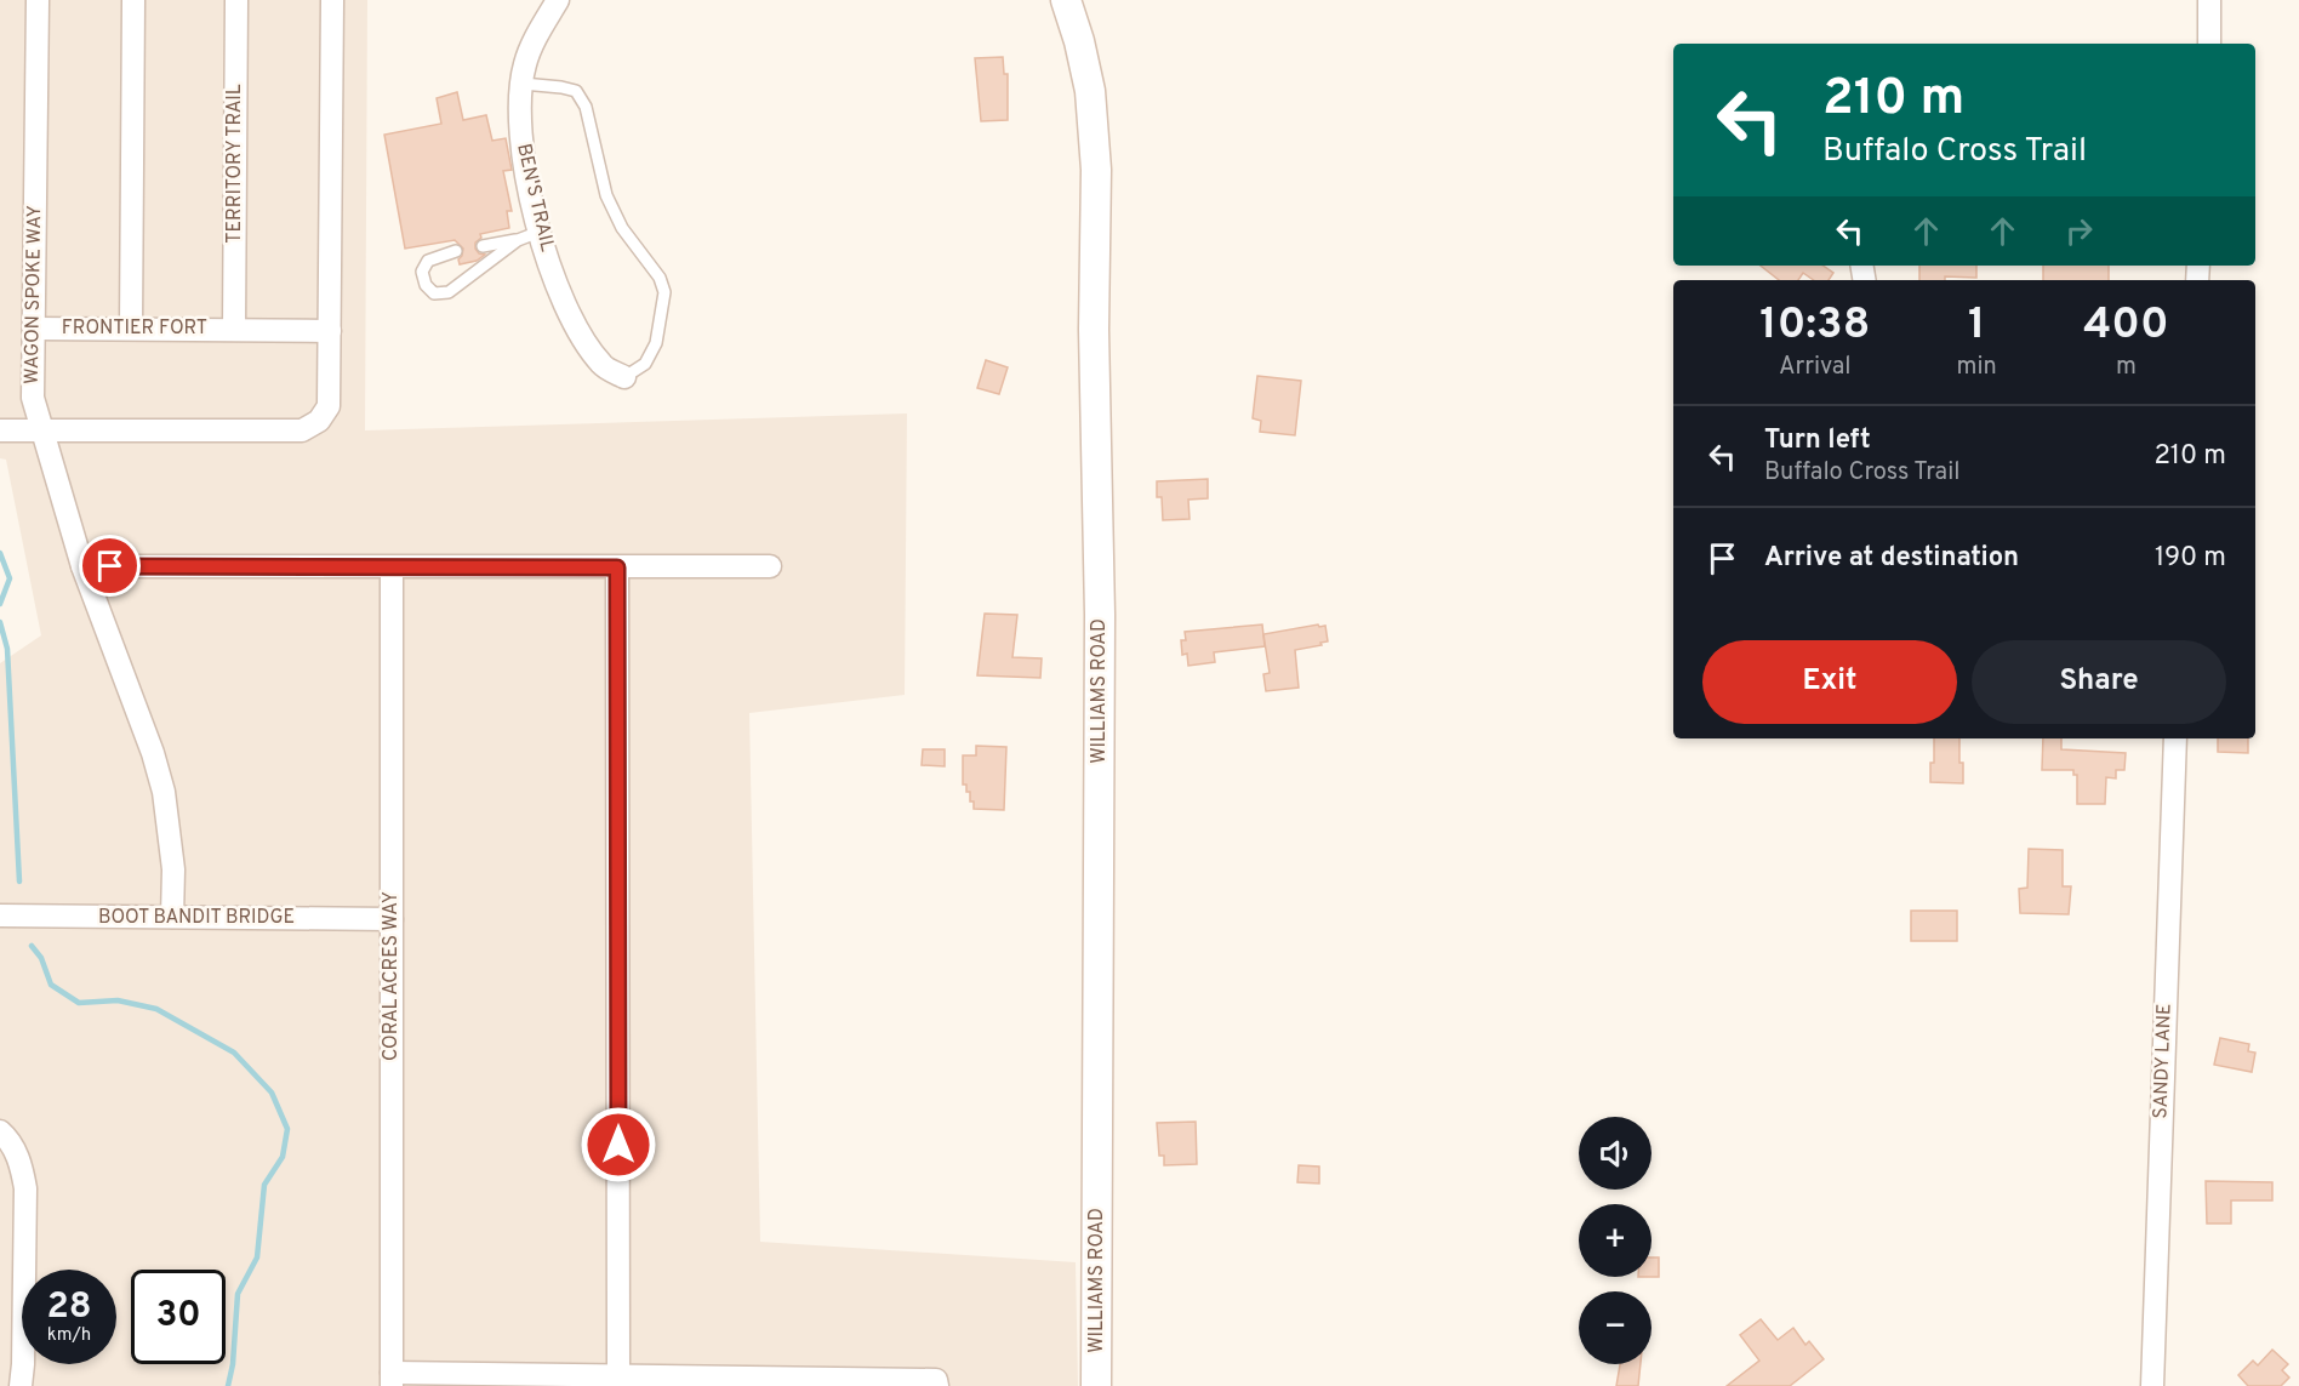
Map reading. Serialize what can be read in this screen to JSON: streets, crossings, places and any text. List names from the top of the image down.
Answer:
{
  "streets": {
    "street": [
      "TERRITORY TRAIL",
      "BEN'S TRAIL",
      "WAGON SPOKE WAY",
      "FRONTIER FORT",
      "WILLIAMS ROAD",
      "BOOT BANDIT BRIDGE",
      "CORAL ACRES WAY",
      "SANDY LANE"
    ]
  },
  "crossings": [
    ["TERRITORY TRAIL", "FRONTIER FORT"],
    ["WAGON SPOKE WAY", "FRONTIER FORT"],
    ["WAGON SPOKE WAY", "BOOT BANDIT BRIDGE"],
    ["BOOT BANDIT BRIDGE", "CORAL ACRES WAY"]
  ],
  "page": {
    "turn": ["210 m", "Buffalo Cross Trail"],
    "eta": [
      "10:38",
      "Arrival",
      "1",
      "min",
      "400",
      "m"
    ],
    "list": [
      {
        "name": "Turn left",
        "note": "Buffalo Cross Trail",
        "value": "210 m"
      },
      {
        "name": "Arrive at destination",
        "value": "190 m"
      }
    ],
    "buttons": ["Exit", "Share"],
    "map_buttons": ["+", "−"],
    "speed": "28 km/h",
    "limit": "30"
  }
}
